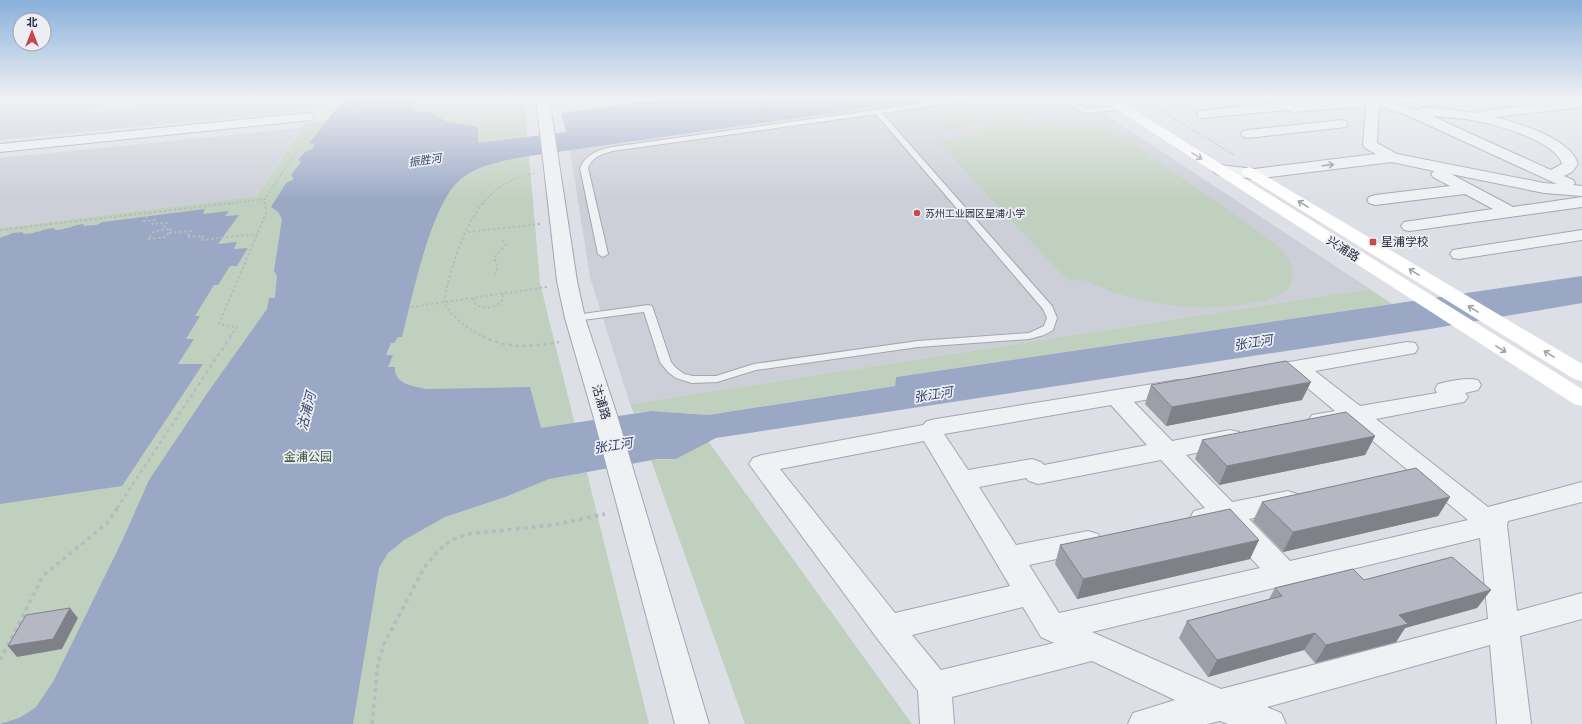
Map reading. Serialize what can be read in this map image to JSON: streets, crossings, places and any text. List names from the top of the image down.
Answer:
{
  "streets": {
    "main road": ["兴浦路"],
    "street": ["沽浦路"]
  },
  "water": ["振胜河", "张江河", "沽浦河"],
  "parks": ["金浦公园"],
  "places": {
    "other": ["苏州工业园区星浦小学"],
    "transit": ["星浦学校"]
  },
  "north": "top"
}
